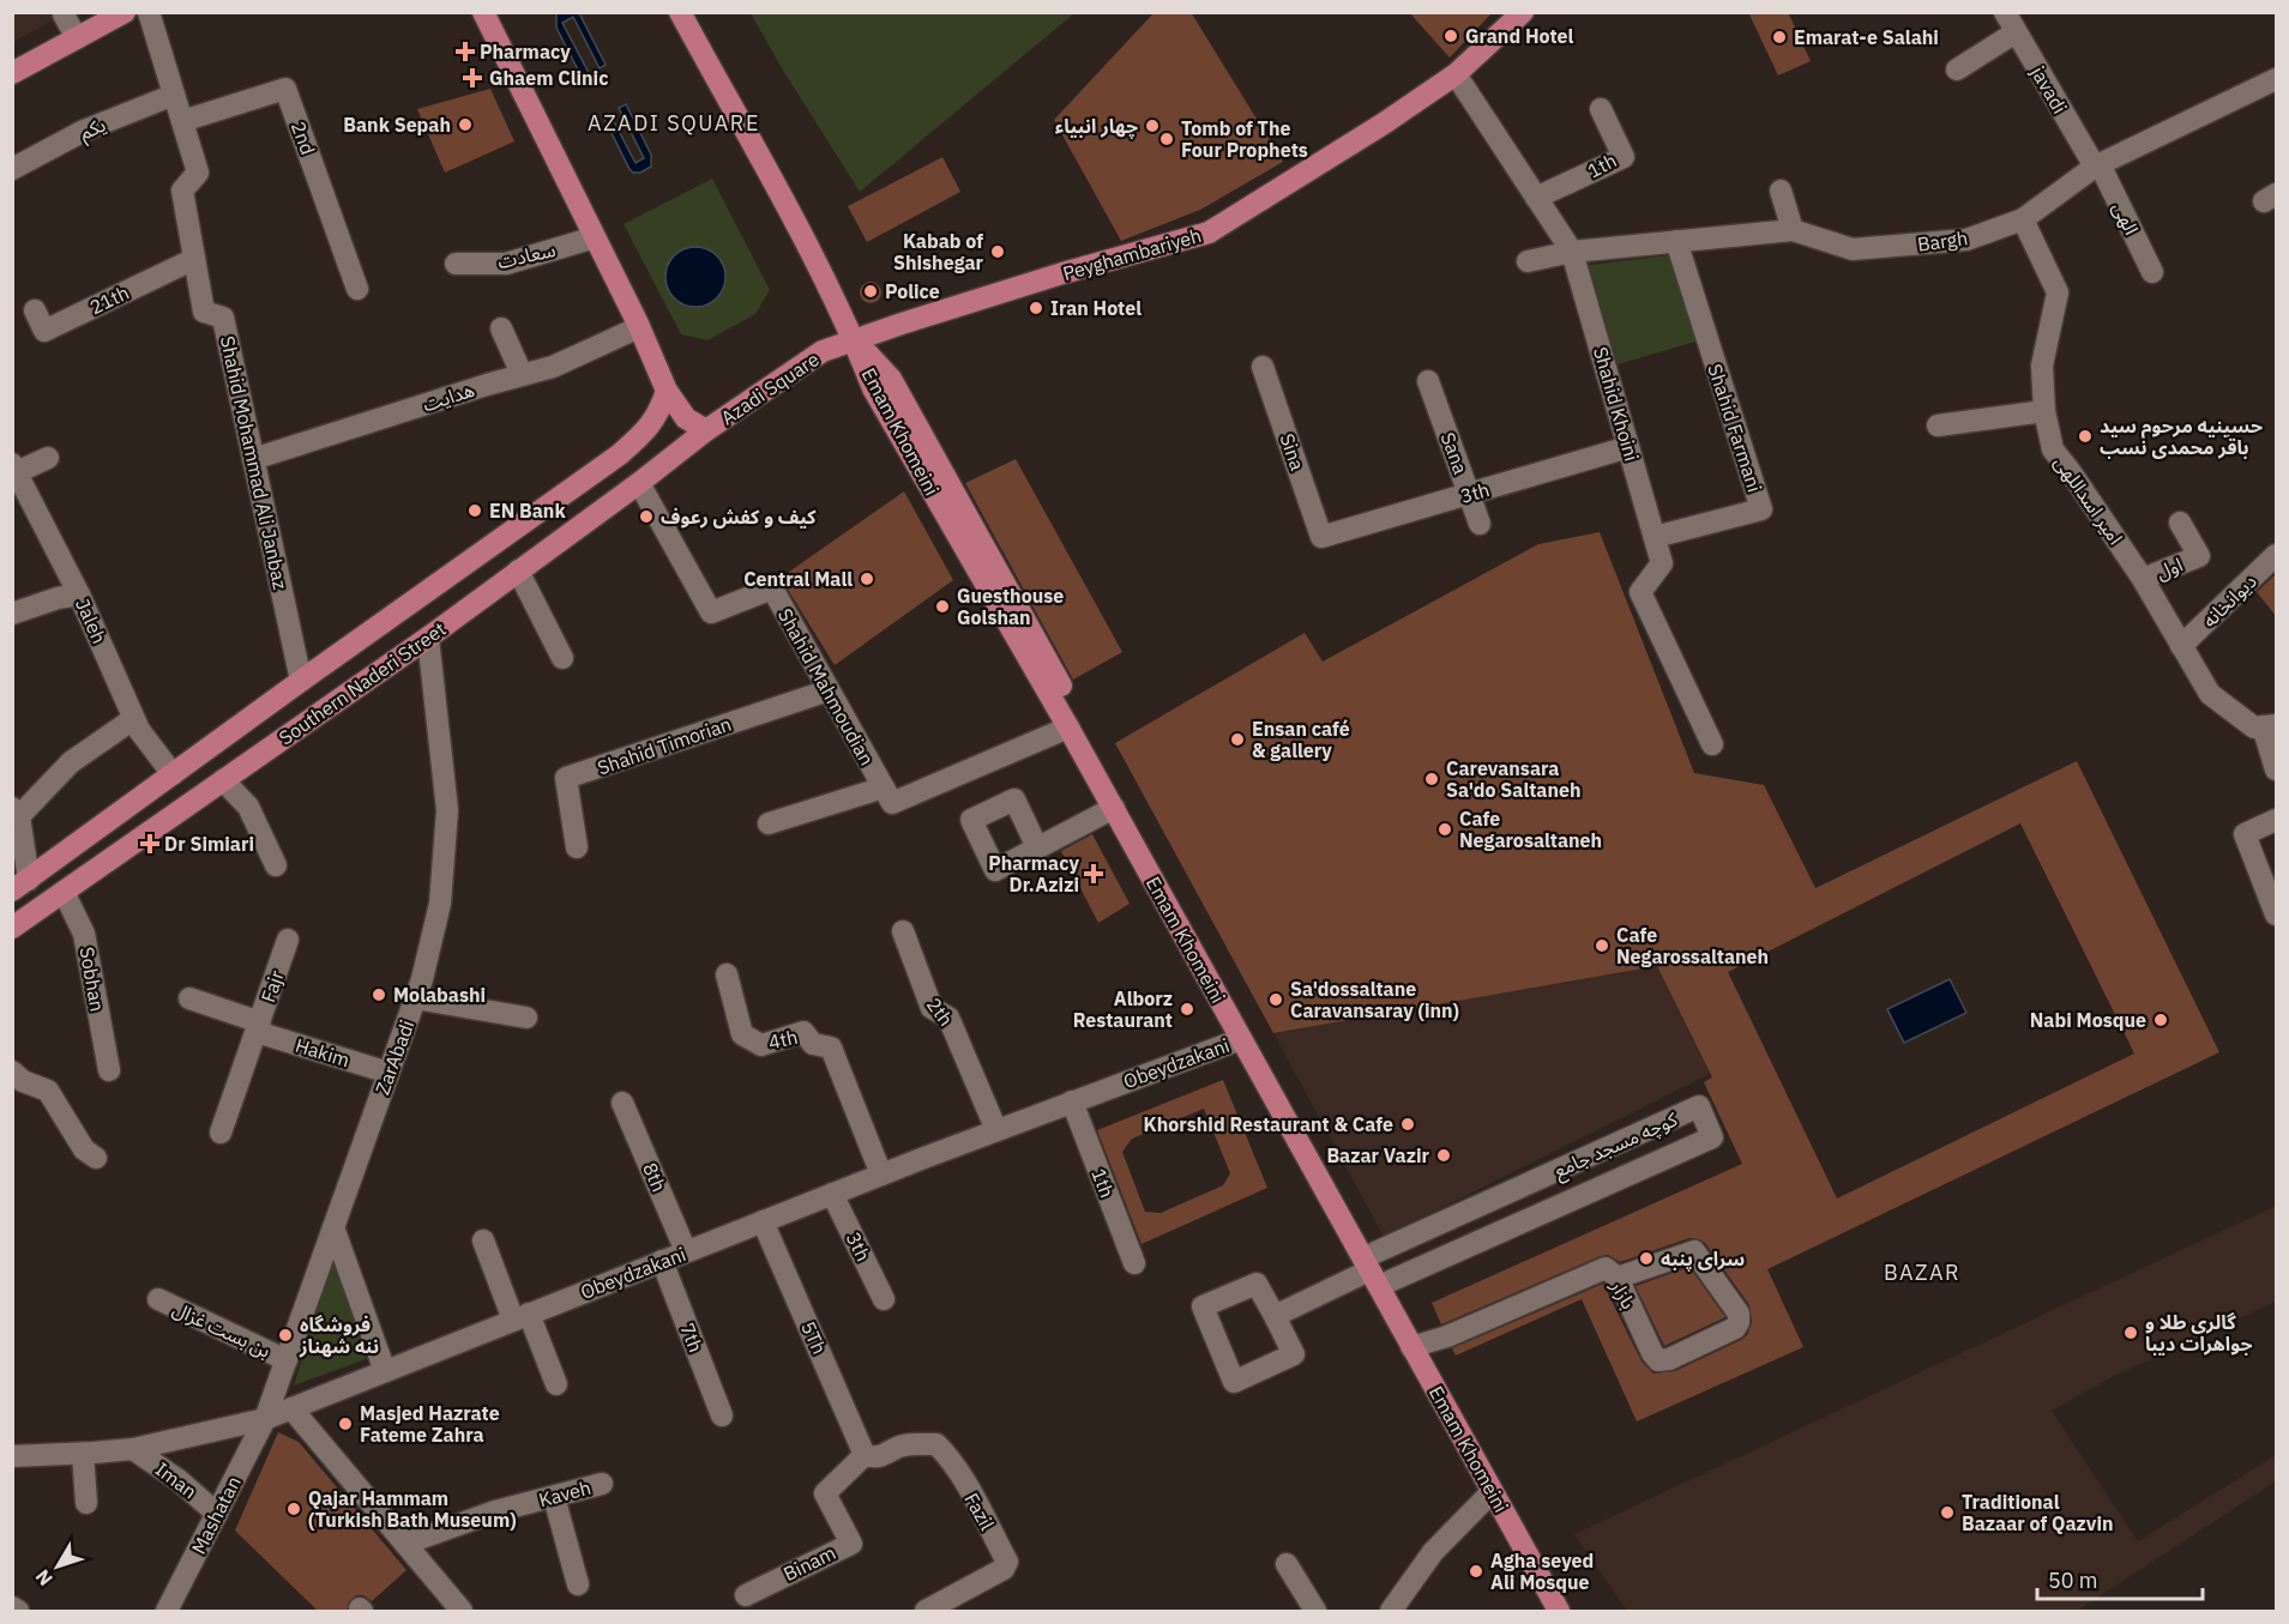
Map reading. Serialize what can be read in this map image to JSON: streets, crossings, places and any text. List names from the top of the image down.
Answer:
{
  "streets": {
    "main road": [
      "Peyghambariyeh",
      "Azadi Square",
      "Emam Khomeini",
      "Southern Naderi Street"
    ],
    "street": [
      "javadi",
      "یکم",
      "2nd",
      "1th",
      "الهی",
      "Bargh",
      "سعادت",
      "21th",
      "هدایت",
      "Shahid Khoini",
      "Shahid Farmani",
      "Sina",
      "Sana",
      "Shahid Mohammad Ali Janbaz",
      "3th",
      "امیر اسداللهی",
      "اول",
      "دیوانخانه",
      "Jaleh",
      "Shahid Mahmoudian",
      "Shahid Timorian",
      "Sobhan",
      "Fajr",
      "2th",
      "4th",
      "Hakim",
      "ZarAbadi",
      "Obeydzakani",
      "کوچه مسجد جامع",
      "8th",
      "بازار",
      "بن بست غزال",
      "7th",
      "5Th",
      "Iman",
      "Kaveh",
      "Fazil",
      "Mashatan",
      "Binam"
    ]
  },
  "crossings": [
    ["javadi", "الهی"],
    ["javadi", "Bargh"],
    ["یکم", "Shahid Mohammad Ali Janbaz"],
    ["2nd", "Shahid Mohammad Ali Janbaz"],
    ["1th", "Shahid Khoini"],
    ["1th", "Obeydzakani"],
    ["الهی", "Bargh"],
    ["Bargh", "Shahid Khoini"],
    ["Bargh", "Shahid Farmani"],
    ["Bargh", "امیر اسداللهی"],
    ["Peyghambariyeh", "Azadi Square"],
    ["Peyghambariyeh", "Shahid Khoini"],
    ["Peyghambariyeh", "Emam Khomeini"],
    ["سعادت", "Azadi Square"],
    ["21th", "Shahid Mohammad Ali Janbaz"],
    ["Azadi Square", "هدایت"],
    ["Azadi Square", "Emam Khomeini"],
    ["Azadi Square", "Southern Naderi Street"],
    ["هدایت", "Shahid Mohammad Ali Janbaz"],
    ["Shahid Khoini", "Shahid Farmani"],
    ["Shahid Khoini", "3th"],
    ["Emam Khomeini", "Shahid Mahmoudian"],
    ["Emam Khomeini", "Obeydzakani"],
    ["Emam Khomeini", "کوچه مسجد جامع"],
    ["Emam Khomeini", "بازار"],
    ["Sina", "3th"],
    ["Sana", "3th"],
    ["Shahid Mohammad Ali Janbaz", "Southern Naderi Street"],
    ["3th", "Obeydzakani"],
    ["امیر اسداللهی", "اول"],
    ["امیر اسداللهی", "دیوانخانه"],
    ["Jaleh", "Southern Naderi Street"],
    ["Southern Naderi Street", "Shahid Mahmoudian"],
    ["Southern Naderi Street", "Sobhan"],
    ["Southern Naderi Street", "ZarAbadi"],
    ["Shahid Mahmoudian", "Shahid Timorian"],
    ["Fajr", "Hakim"],
    ["2th", "Obeydzakani"],
    ["4th", "Obeydzakani"],
    ["Hakim", "ZarAbadi"],
    ["ZarAbadi", "Obeydzakani"],
    ["ZarAbadi", "بن بست غزال"],
    ["ZarAbadi", "Mashatan"],
    ["Obeydzakani", "8th"],
    ["Obeydzakani", "7th"],
    ["Obeydzakani", "5Th"],
    ["Obeydzakani", "Iman"],
    ["Obeydzakani", "Mashatan"],
    ["5Th", "Fazil"],
    ["5Th", "Binam"],
    ["Iman", "Mashatan"],
    ["Fazil", "Binam"]
  ],
  "districts": ["AZADI SQUARE", "BAZAR"],
  "places": {
    "other": [
      "Grand Hotel",
      "Emarat-e Salahi",
      "Bank Sepah",
      "چهار انبیاء",
      "Tomb of The Four Prophets",
      "Kabab of Shishegar",
      "Police",
      "Iran Hotel",
      "حسینیه مرحوم سید باقر محمدی نسب",
      "EN Bank",
      "کیف و کفش رعوف",
      "Central Mall",
      "Guesthouse Golshan",
      "Ensan café & gallery",
      "Carevansara Sa'do Saltaneh",
      "Cafe Negarosaltaneh",
      "Cafe Negarossaltaneh",
      "Molabashi",
      "Sa'dossaltane Caravansaray (inn)",
      "Alborz Restaurant",
      "Nabi Mosque",
      "Khorshid Restaurant & Cafe",
      "Bazar Vazir",
      "سرای پنبه",
      "گالری طلا و جواهرات دیبا",
      "فروشگاه ننه شهناز",
      "Masjed Hazrate Fateme Zahra",
      "Qajar Hammam (Turkish Bath Museum)",
      "Traditional Bazaar of Qazvin",
      "Agha seyed Ali Mosque"
    ],
    "health": [
      "Pharmacy",
      "Ghaem Clinic",
      "Dr Simiari",
      "Pharmacy Dr.Azizi"
    ]
  },
  "scale_bar": "50 m",
  "north": "bottom left"
}
